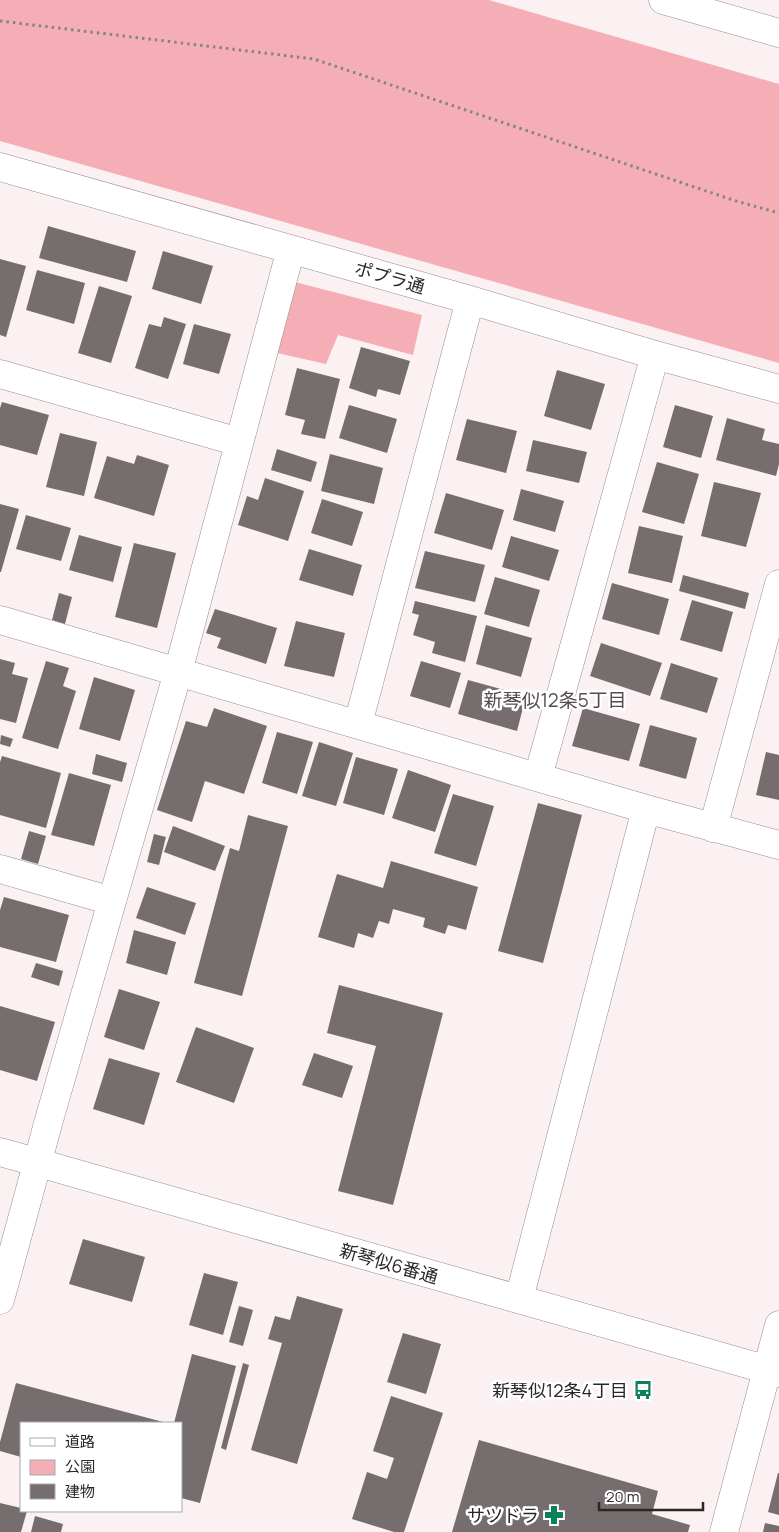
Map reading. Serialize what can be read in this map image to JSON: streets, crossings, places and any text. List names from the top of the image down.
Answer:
{
  "streets": {
    "street": ["ポプラ通", "新琴似6番通"]
  },
  "districts": ["新琴似12条5丁目"],
  "places": {
    "bus stop": ["新琴似12条4丁目"],
    "pharmacy": ["サツドラ"]
  },
  "legend": ["道路", "公園", "建物"],
  "scale_bar": "20 m"
}
